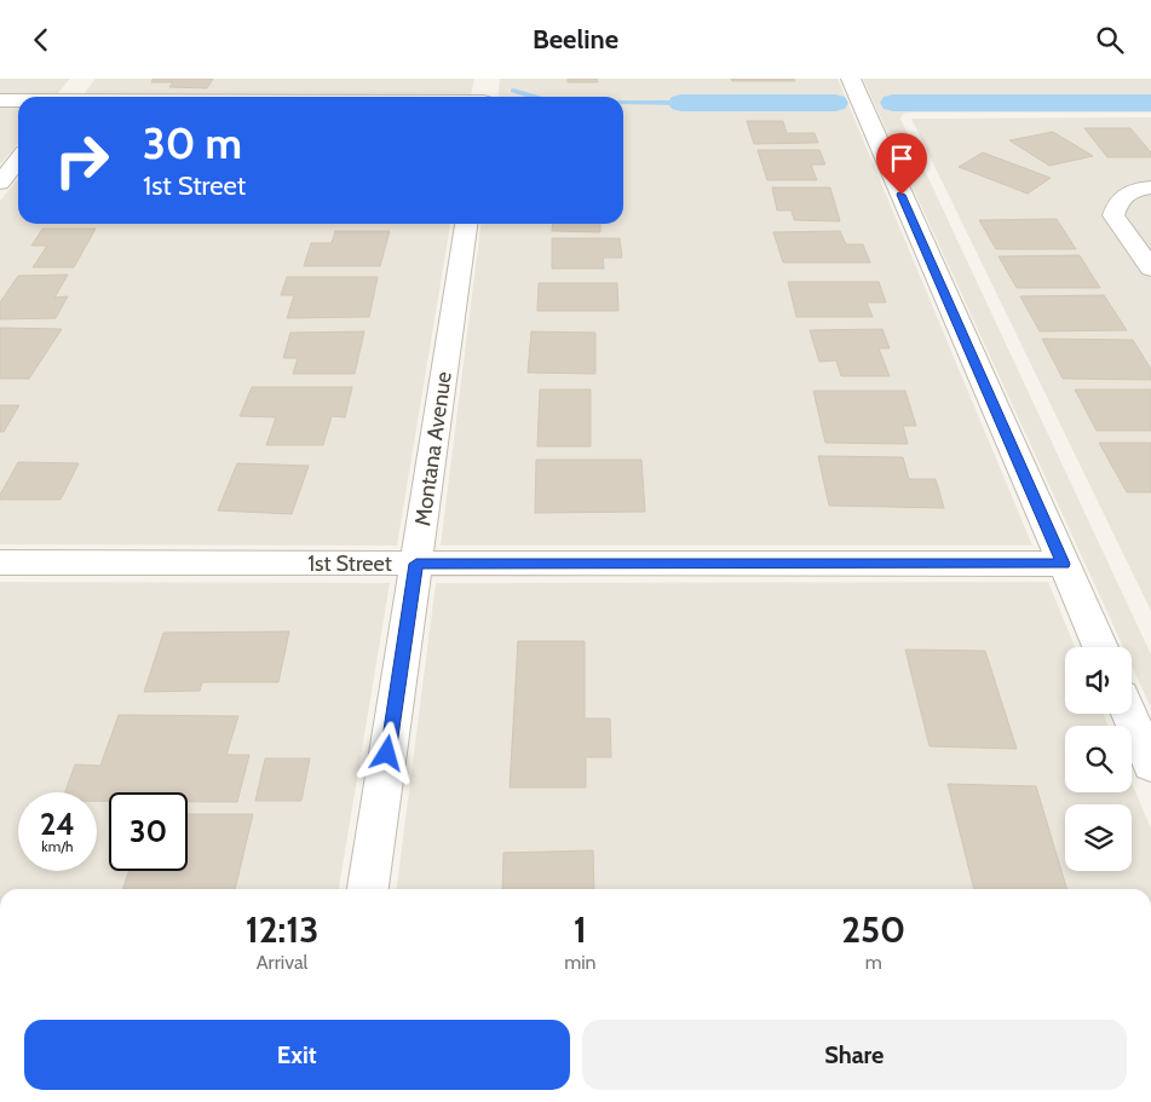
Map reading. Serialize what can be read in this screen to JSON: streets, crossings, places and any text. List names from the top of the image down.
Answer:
{
  "streets": {
    "street": ["Montana Avenue", "1st Street"]
  },
  "crossings": [
    ["Montana Avenue", "1st Street"]
  ],
  "page": {
    "header": "Beeline",
    "turn": ["30 m", "1st Street"],
    "speed": "24 km/h",
    "limit": "30",
    "eta": [
      "12:13",
      "Arrival",
      "1",
      "min",
      "250",
      "m"
    ],
    "buttons": ["Exit", "Share"]
  }
}
